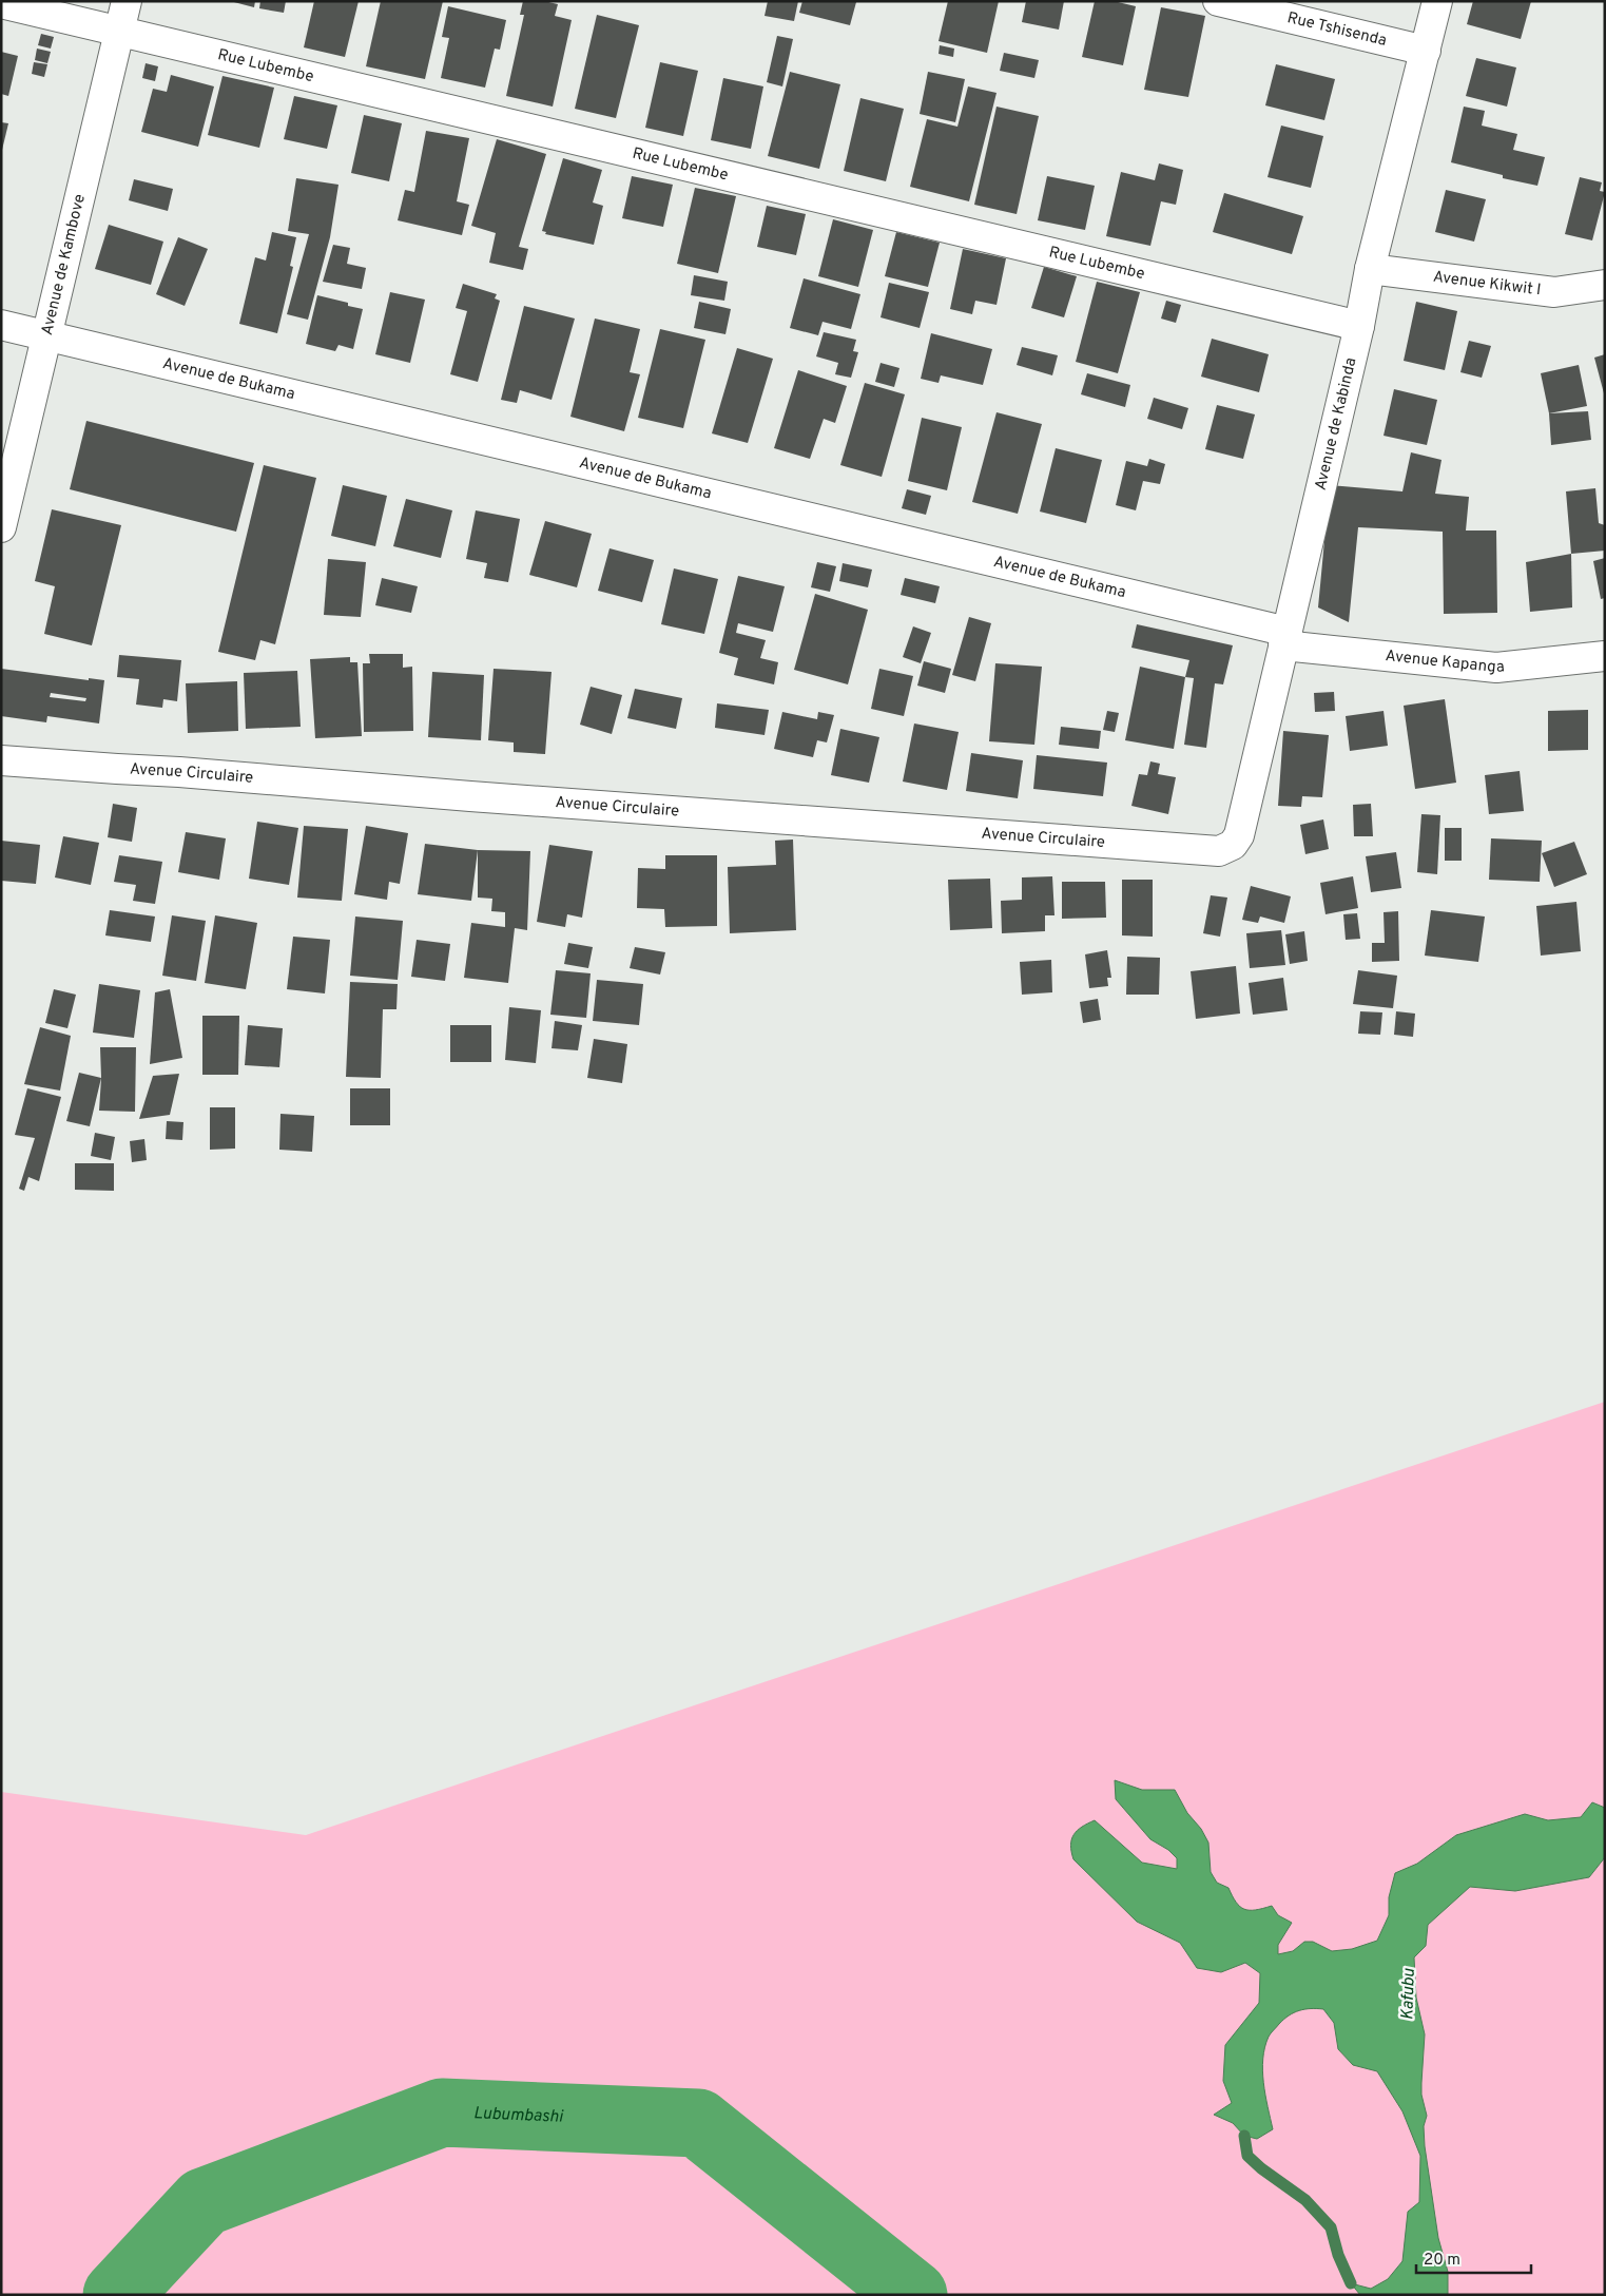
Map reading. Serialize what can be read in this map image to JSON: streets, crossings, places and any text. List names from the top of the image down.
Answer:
{
  "streets": {
    "street": [
      "Rue Tshisenda",
      "Rue Lubembe",
      "Avenue de Kambove",
      "Avenue Kikwit I",
      "Avenue de Bukama",
      "Avenue de Kabinda",
      "Avenue Kapanga",
      "Avenue Circulaire"
    ]
  },
  "crossings": [
    ["Rue Tshisenda", "Avenue de Kabinda"],
    ["Rue Lubembe", "Avenue de Kambove"],
    ["Rue Lubembe", "Avenue de Kabinda"],
    ["Avenue de Kambove", "Avenue de Bukama"],
    ["Avenue Kikwit I", "Avenue de Kabinda"],
    ["Avenue de Bukama", "Avenue de Kabinda"],
    ["Avenue de Bukama", "Avenue Kapanga"],
    ["Avenue de Kabinda", "Avenue Kapanga"],
    ["Avenue de Kabinda", "Avenue Circulaire"]
  ],
  "water": ["Kafubu", "Lubumbashi"],
  "scale_bar": "20 m"
}
